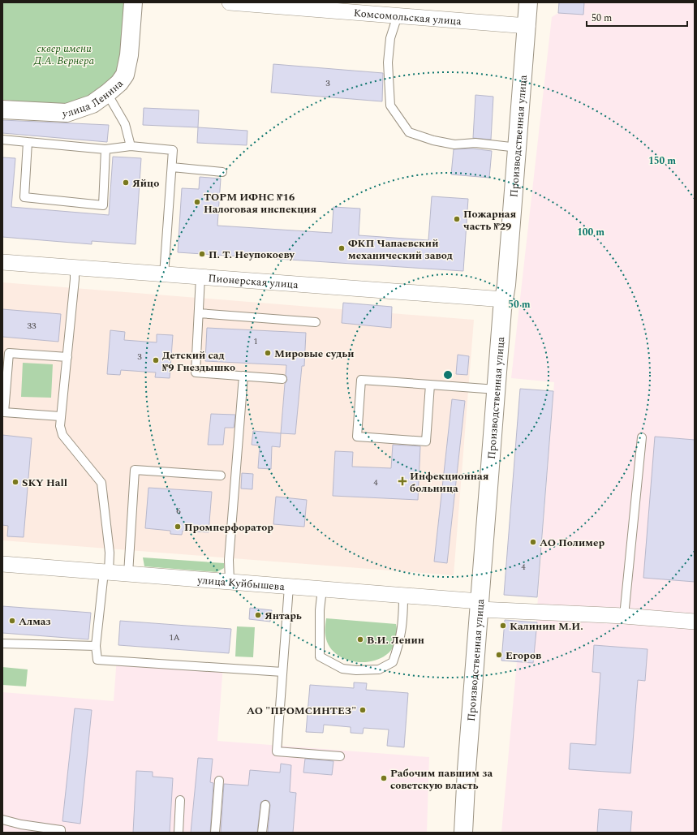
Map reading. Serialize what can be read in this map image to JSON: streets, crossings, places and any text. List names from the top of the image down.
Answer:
{
  "streets": {
    "street": [
      "Комсомольская улица",
      "улица Ленина",
      "Производственная улица",
      "Пионерская улица",
      "улица Куйбышева"
    ]
  },
  "crossings": [
    ["Комсомольская улица", "Производственная улица"],
    ["Производственная улица", "Пионерская улица"],
    ["Производственная улица", "улица Куйбышева"]
  ],
  "parks": ["сквер имени Д.А. Вернера"],
  "places": {
    "other": [
      "Яйцо",
      "ТОРМ ИФНС №16 Налоговая инспекция",
      "Пожарная часть №29",
      "ФКП Чапаевский механический завод",
      "П. Т. Неупокоеву",
      "Мировые судьи",
      "Детский сад №9 Гнездышко",
      "SKY Hall",
      "Промперфоратор",
      "АО Полимер",
      "Янтарь",
      "Алмаз",
      "Калинин М.И.",
      "В.И. Ленин",
      "Егоров",
      "АО \"ПРОМСИНТЕЗ\"",
      "Рабочим павшим за советскую власть"
    ],
    "health": ["Инфекционная больница"]
  },
  "house_numbers": [
    "3",
    "33",
    "1",
    "3",
    "4",
    "6",
    "4",
    "1А"
  ],
  "scale_bar": "50 m",
  "rings": ["150 m", "100 m", "50 m"]
}
